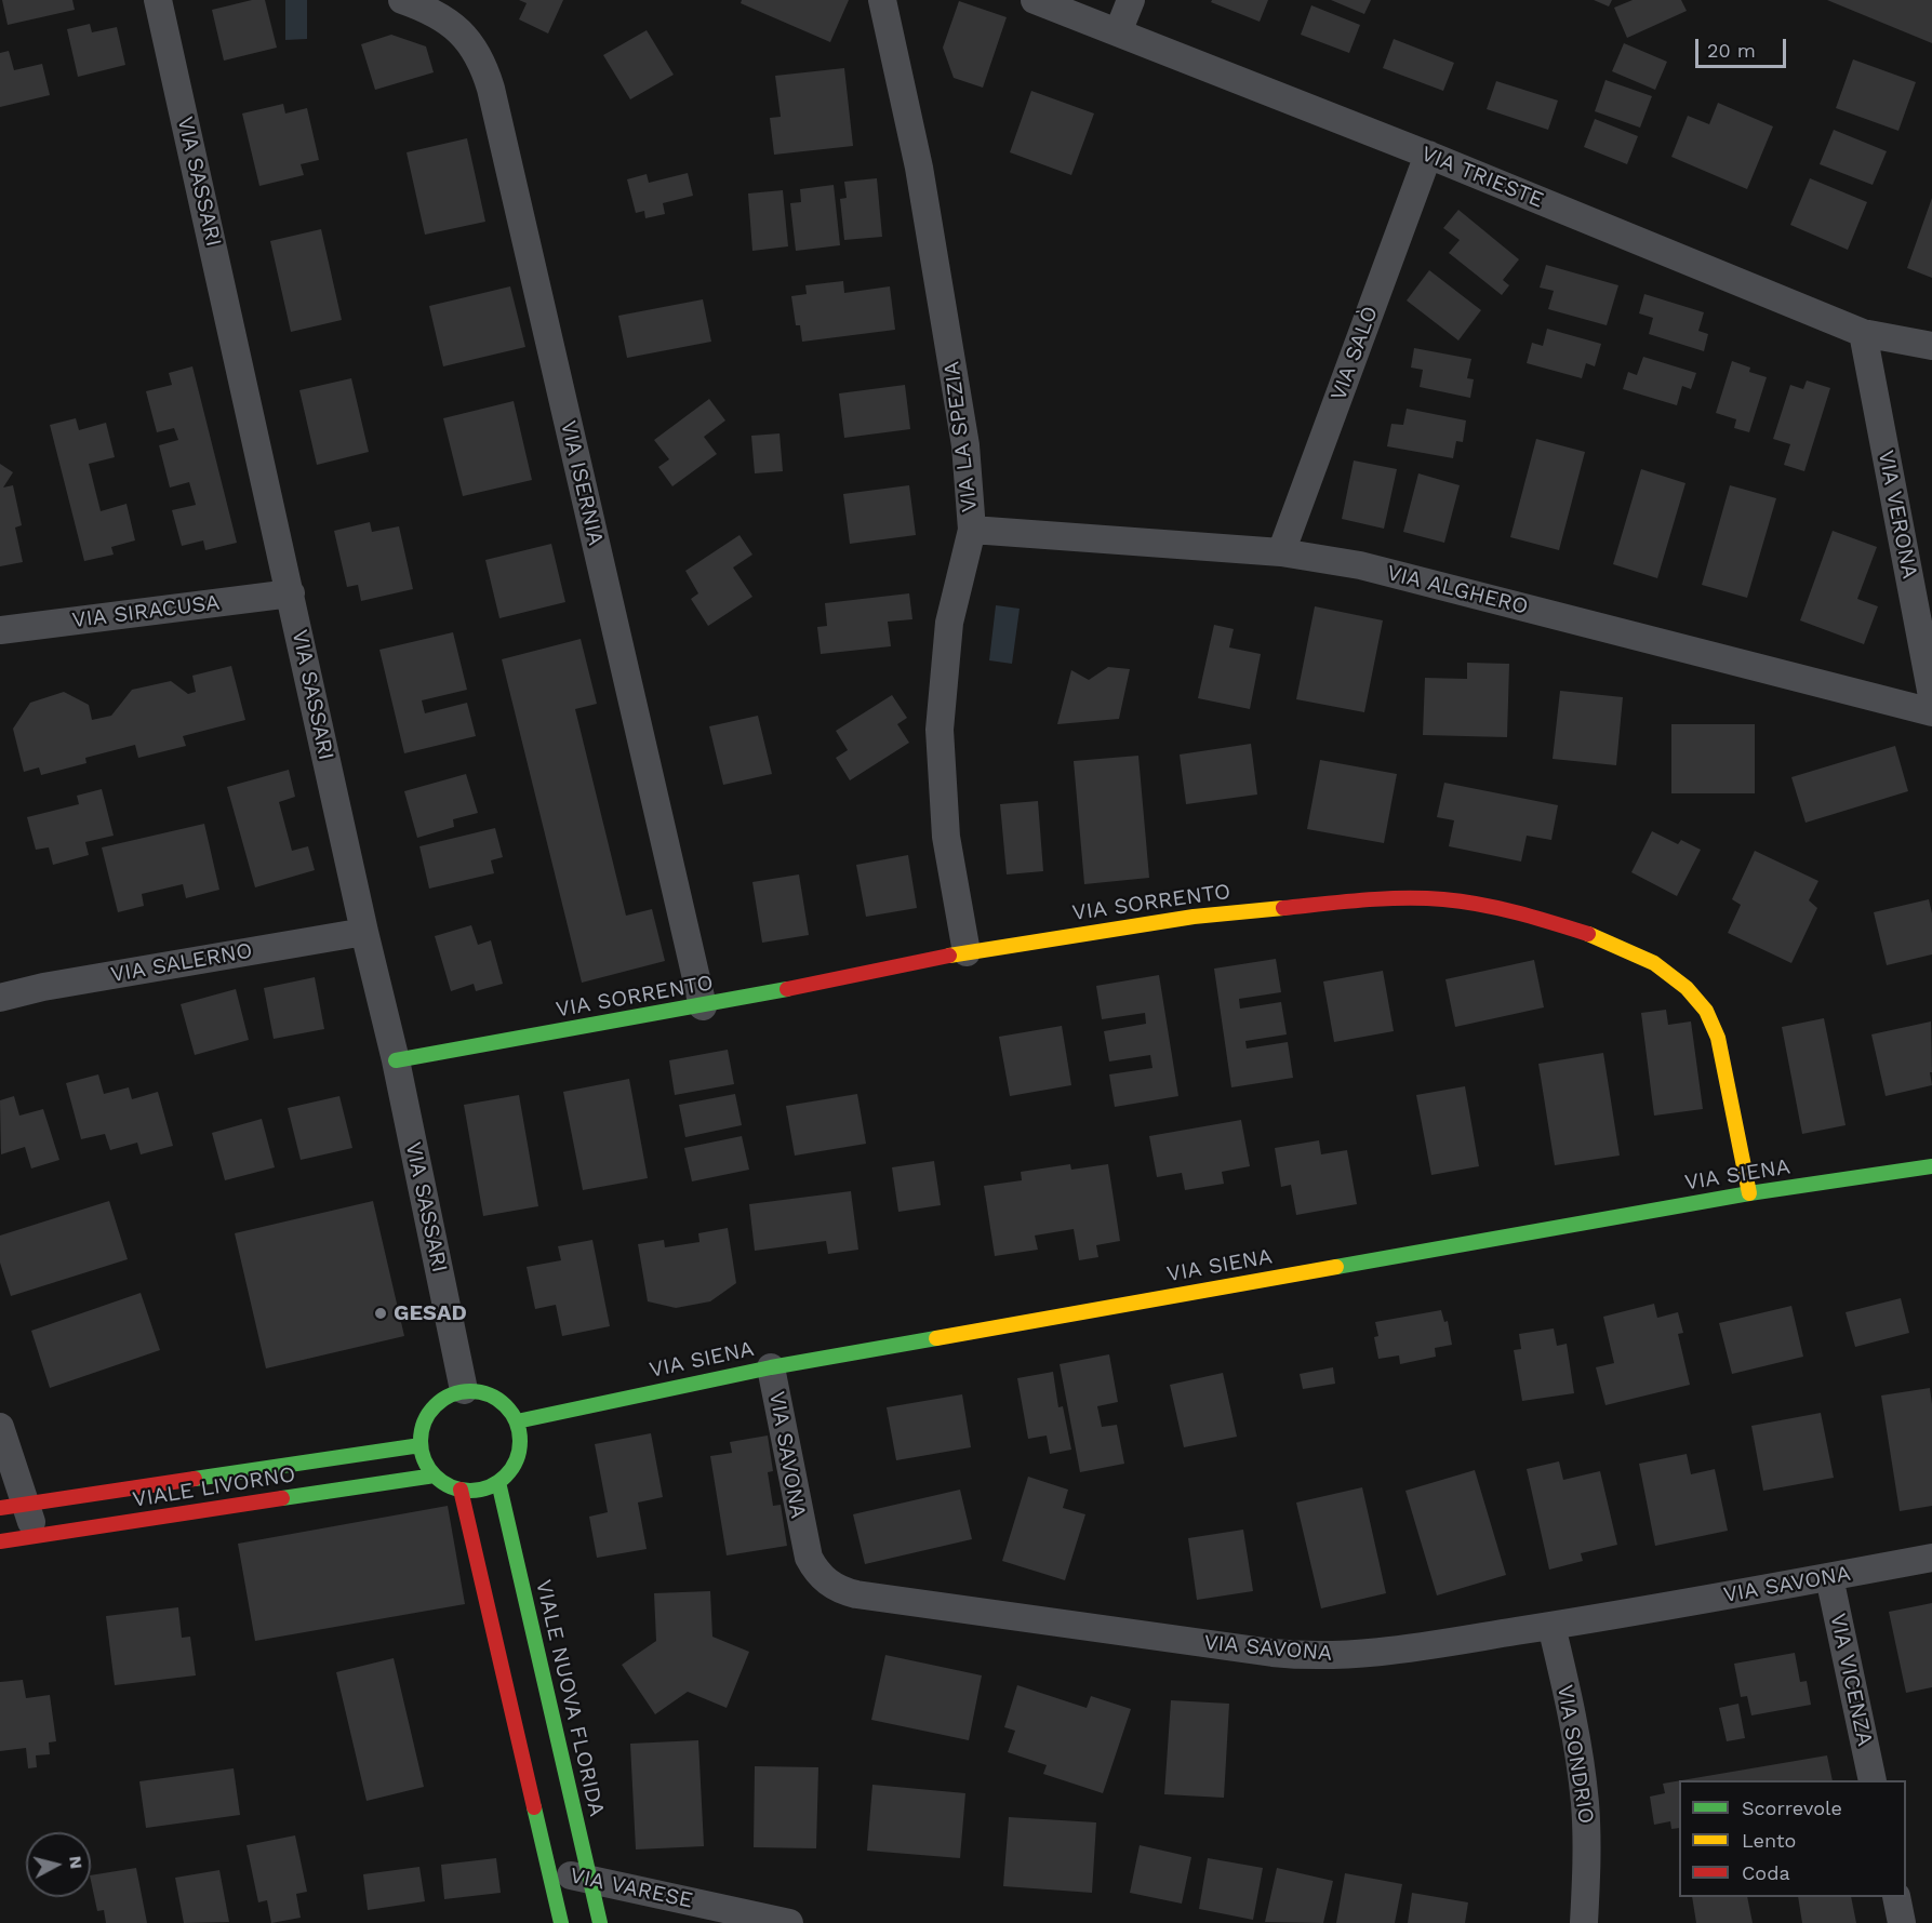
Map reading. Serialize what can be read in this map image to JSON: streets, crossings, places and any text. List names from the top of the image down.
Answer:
{
  "streets": {
    "street": [
      "VIA TRIESTE",
      "VIA SASSARI",
      "VIA SALÒ",
      "VIA LA SPEZIA",
      "VIA ISERNIA",
      "VIA VERONA",
      "VIA ALGHERO",
      "VIA SIRACUSA",
      "VIA SORRENTO",
      "VIA SALERNO",
      "VIA SIENA",
      "VIA SAVONA",
      "VIALE LIVORNO",
      "VIA VICENZA",
      "VIALE NUOVA FLORIDA",
      "VIA SONDRIO",
      "VIA VARESE"
    ]
  },
  "crossings": [
    ["VIA TRIESTE", "VIA SALÒ"],
    ["VIA TRIESTE", "VIA VERONA"],
    ["VIA SASSARI", "VIA SIRACUSA"],
    ["VIA SASSARI", "VIA SORRENTO"],
    ["VIA SASSARI", "VIA SALERNO"],
    ["VIA SASSARI", "VIA SIENA"],
    ["VIA SASSARI", "VIALE LIVORNO"],
    ["VIA SASSARI", "VIALE NUOVA FLORIDA"],
    ["VIA SALÒ", "VIA ALGHERO"],
    ["VIA LA SPEZIA", "VIA ALGHERO"],
    ["VIA LA SPEZIA", "VIA SORRENTO"],
    ["VIA ISERNIA", "VIA SORRENTO"],
    ["VIA SORRENTO", "VIA SIENA"],
    ["VIA SIENA", "VIA SAVONA"],
    ["VIA SIENA", "VIALE LIVORNO"],
    ["VIA SIENA", "VIALE NUOVA FLORIDA"],
    ["VIA SAVONA", "VIA VICENZA"],
    ["VIA SAVONA", "VIA SONDRIO"],
    ["VIALE LIVORNO", "VIALE NUOVA FLORIDA"],
    ["VIALE NUOVA FLORIDA", "VIA VARESE"]
  ],
  "places": ["GESAD"],
  "legend": ["Scorrevole", "Lento", "Coda"],
  "scale_bar": "20 m",
  "north": "right"
}
